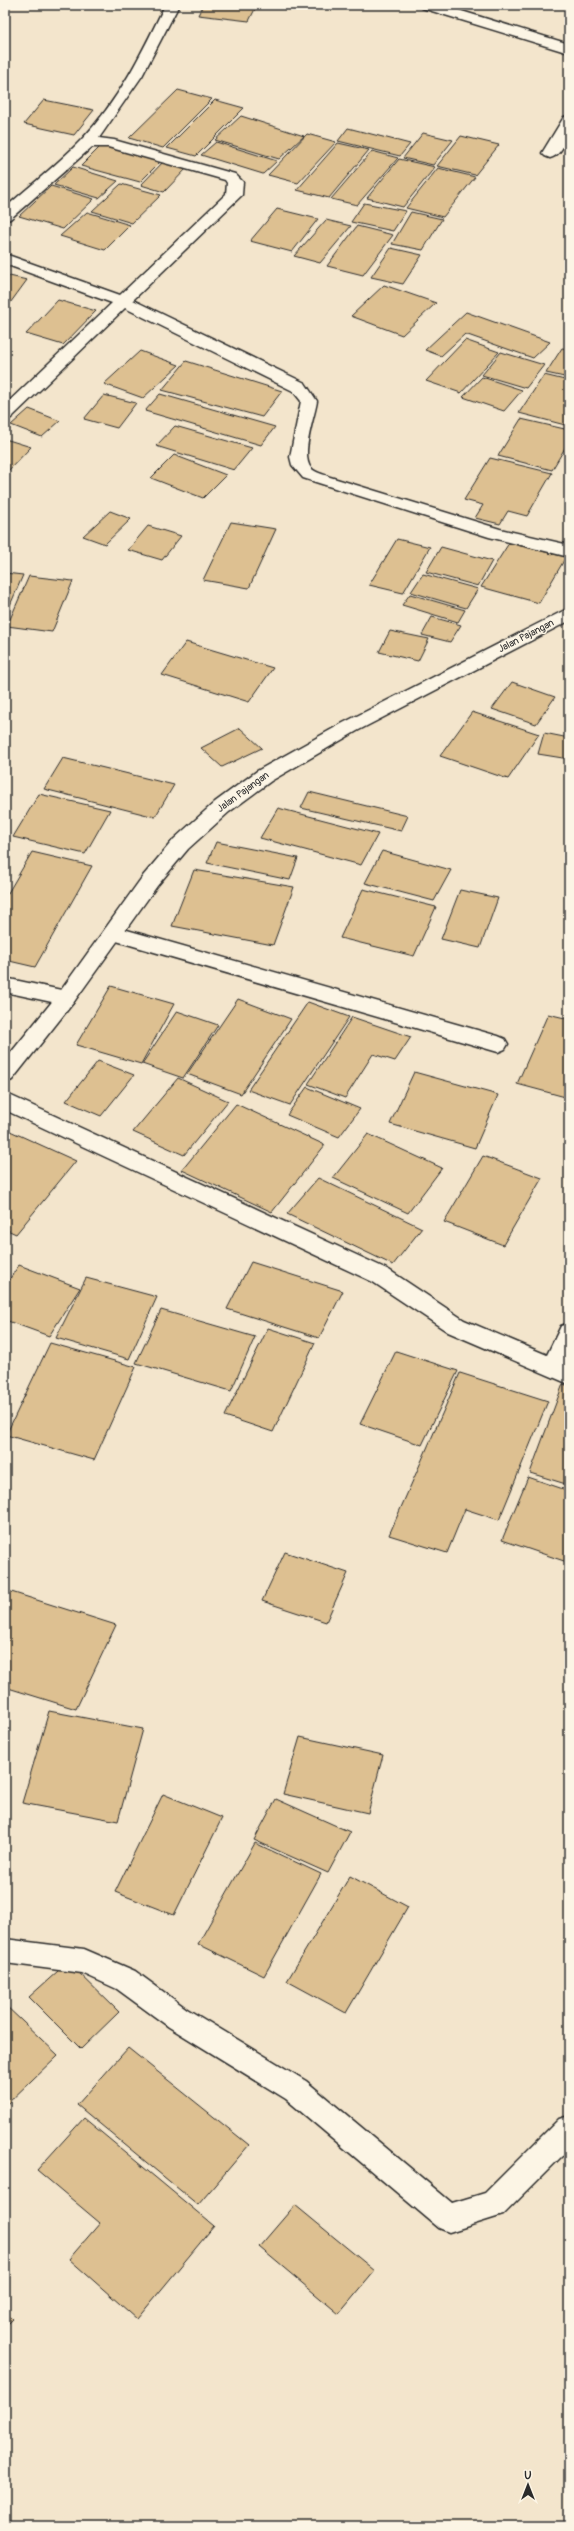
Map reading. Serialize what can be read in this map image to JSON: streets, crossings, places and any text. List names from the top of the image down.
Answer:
{
  "streets": {
    "street": ["Jalan Pajangan"]
  },
  "north": "top"
}
